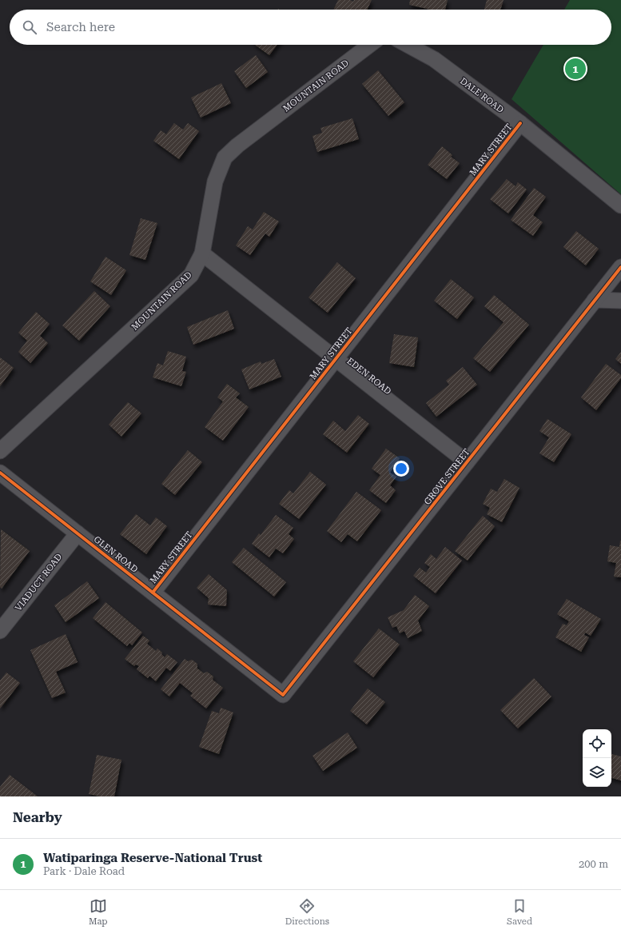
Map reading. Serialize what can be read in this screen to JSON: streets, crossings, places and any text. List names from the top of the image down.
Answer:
{
  "streets": {
    "street": [
      "MOUNTAIN ROAD",
      "DALE ROAD",
      "MARY STREET",
      "EDEN ROAD",
      "GROVE STREET",
      "GLEN ROAD",
      "VIADUCT ROAD"
    ]
  },
  "crossings": [
    ["MOUNTAIN ROAD", "EDEN ROAD"],
    ["DALE ROAD", "MARY STREET"],
    ["MARY STREET", "EDEN ROAD"],
    ["MARY STREET", "GLEN ROAD"],
    ["EDEN ROAD", "GROVE STREET"],
    ["GROVE STREET", "GLEN ROAD"],
    ["GLEN ROAD", "VIADUCT ROAD"]
  ],
  "page": {
    "search": "Search here",
    "pins": "1",
    "heading": "Nearby",
    "list": [
      {
        "mark": "1",
        "name": "Watiparinga Reserve-National Trust",
        "note": "Park · Dale Road",
        "value": "200 m"
      }
    ],
    "nav": ["Map", "Directions", "Saved"]
  }
}
